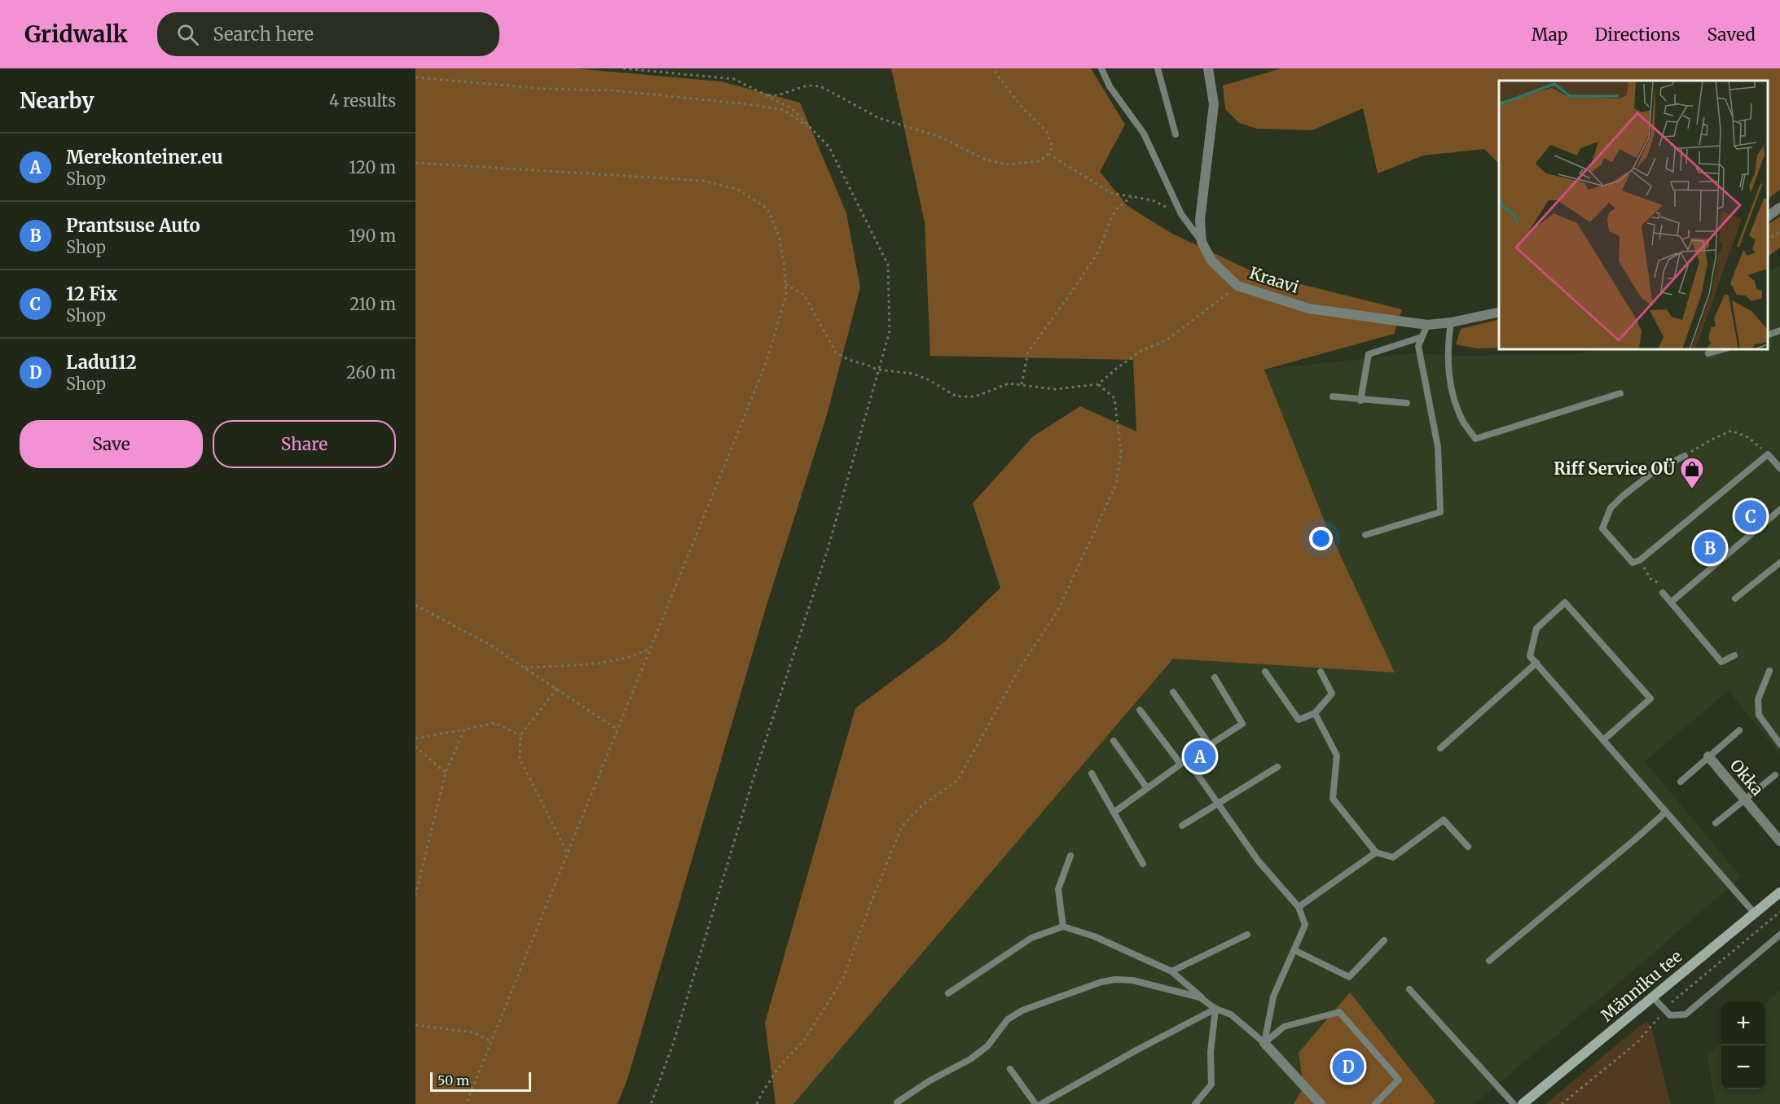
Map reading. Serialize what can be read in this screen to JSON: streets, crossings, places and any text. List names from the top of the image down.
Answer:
{
  "streets": {
    "street": ["Kraavi", "Okka", "Männiku tee"]
  },
  "places": {
    "shop": ["Riff Service OÜ"]
  },
  "scale_bar": "50 m",
  "page": {
    "header": "Gridwalk",
    "search": "Search here",
    "nav": ["Map", "Directions", "Saved"],
    "heading": ["Nearby", "4 results"],
    "list": [
      {
        "mark": "A",
        "name": "Merekonteiner.eu",
        "note": "Shop",
        "value": "120 m"
      },
      {
        "mark": "B",
        "name": "Prantsuse Auto",
        "note": "Shop",
        "value": "190 m"
      },
      {
        "mark": "C",
        "name": "12 Fix",
        "note": "Shop",
        "value": "210 m"
      },
      {
        "mark": "D",
        "name": "Ladu112",
        "note": "Shop",
        "value": "260 m"
      }
    ],
    "buttons": ["Save", "Share"],
    "pins": [
      "C",
      "B",
      "A",
      "D"
    ],
    "map_buttons": ["+", "−"],
    "scale": "50 m"
  }
}
